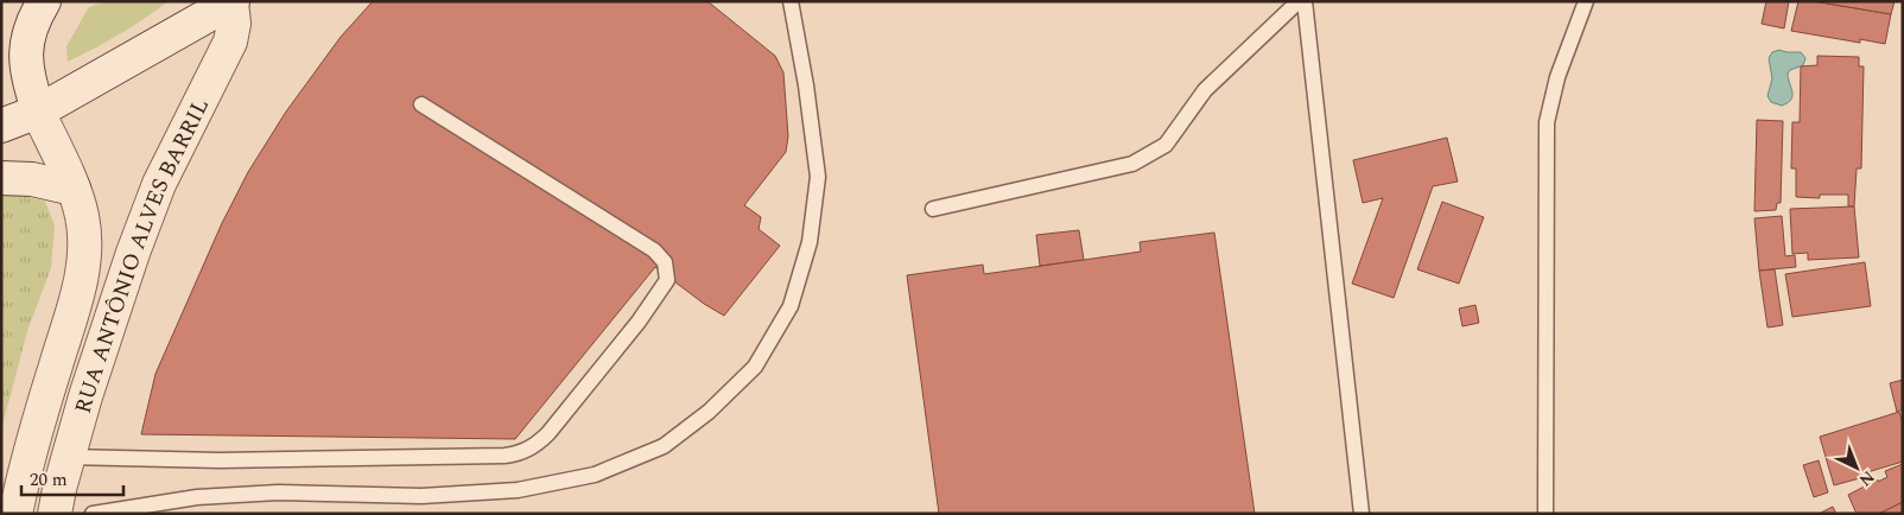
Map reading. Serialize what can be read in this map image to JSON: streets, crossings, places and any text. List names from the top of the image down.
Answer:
{
  "streets": {
    "street": ["RUA ANTÔNIO ALVES BARRIL"]
  },
  "scale_bar": "20 m",
  "north": "bottom right"
}
